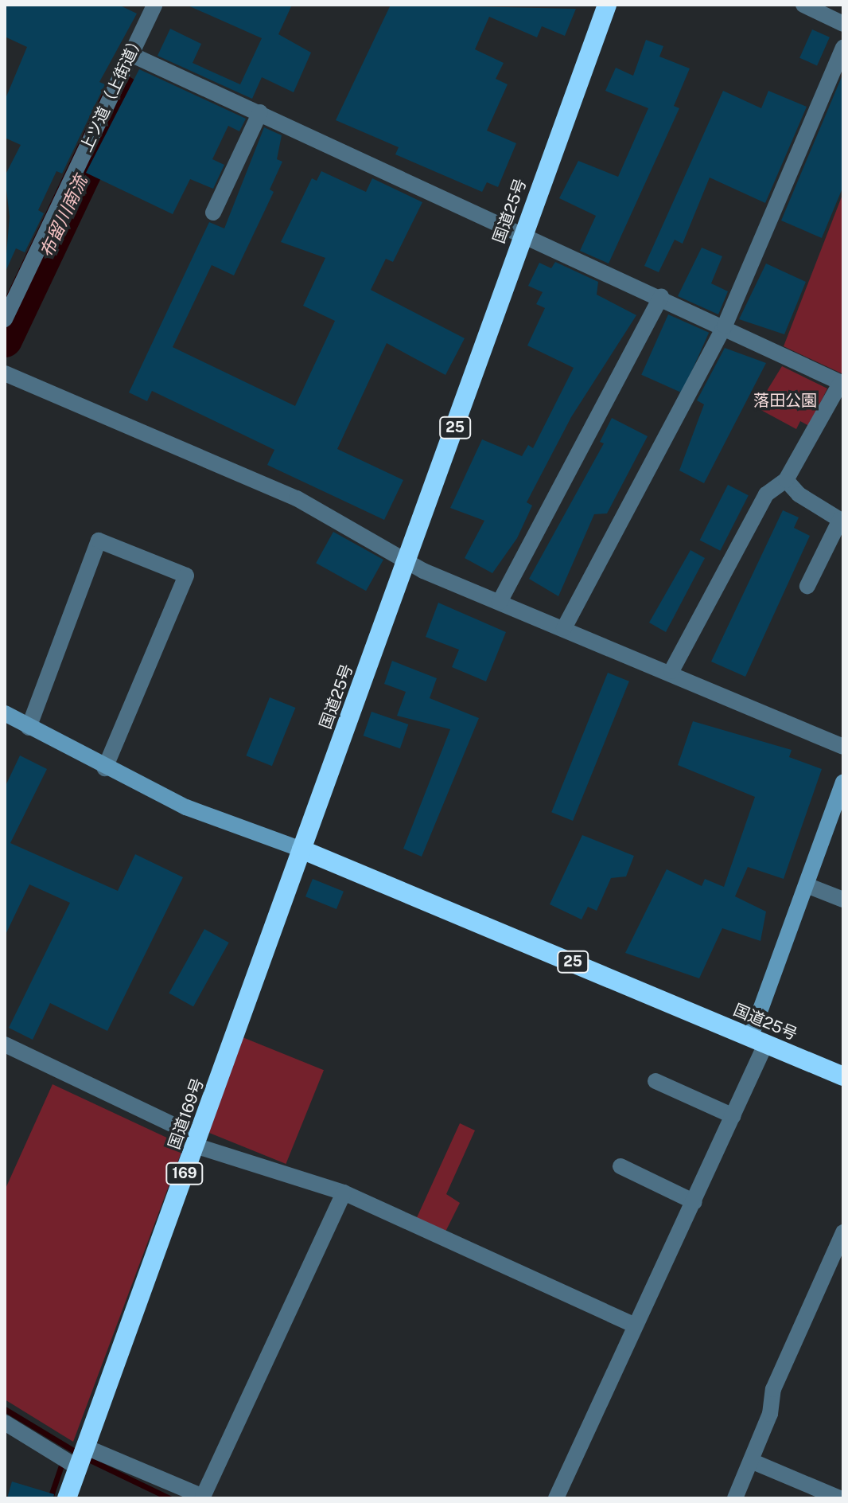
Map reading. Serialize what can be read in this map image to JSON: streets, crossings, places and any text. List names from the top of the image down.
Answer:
{
  "streets": {
    "highway": [
      "国道25号",
      "25",
      "国道169号",
      "169"
    ],
    "street": ["上ツ道（上街道）"]
  },
  "crossings": [
    ["国道25号", "国道169号"]
  ],
  "water": ["布留川南流"],
  "parks": ["落田公園"]
}
